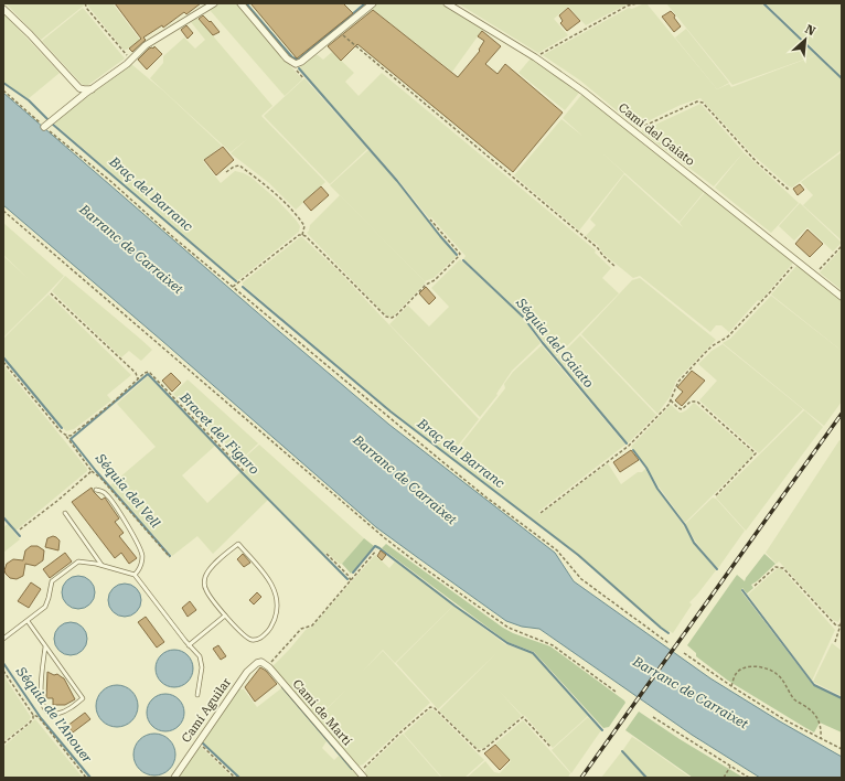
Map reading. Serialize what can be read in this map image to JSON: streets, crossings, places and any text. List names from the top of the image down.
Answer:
{
  "streets": {
    "street": ["Camí del Gaiato", "Camí Aguilar", "Camí de Martí"]
  },
  "crossings": [
    ["Camí Aguilar", "Camí de Martí"]
  ],
  "water": [
    "Braç del Barranc",
    "Barranc de Carraixet",
    "Séquia del Gaiato",
    "Bracet del Figaro",
    "Séquia del Vell",
    "Séquia de l'Anouer"
  ],
  "north": "top right"
}
